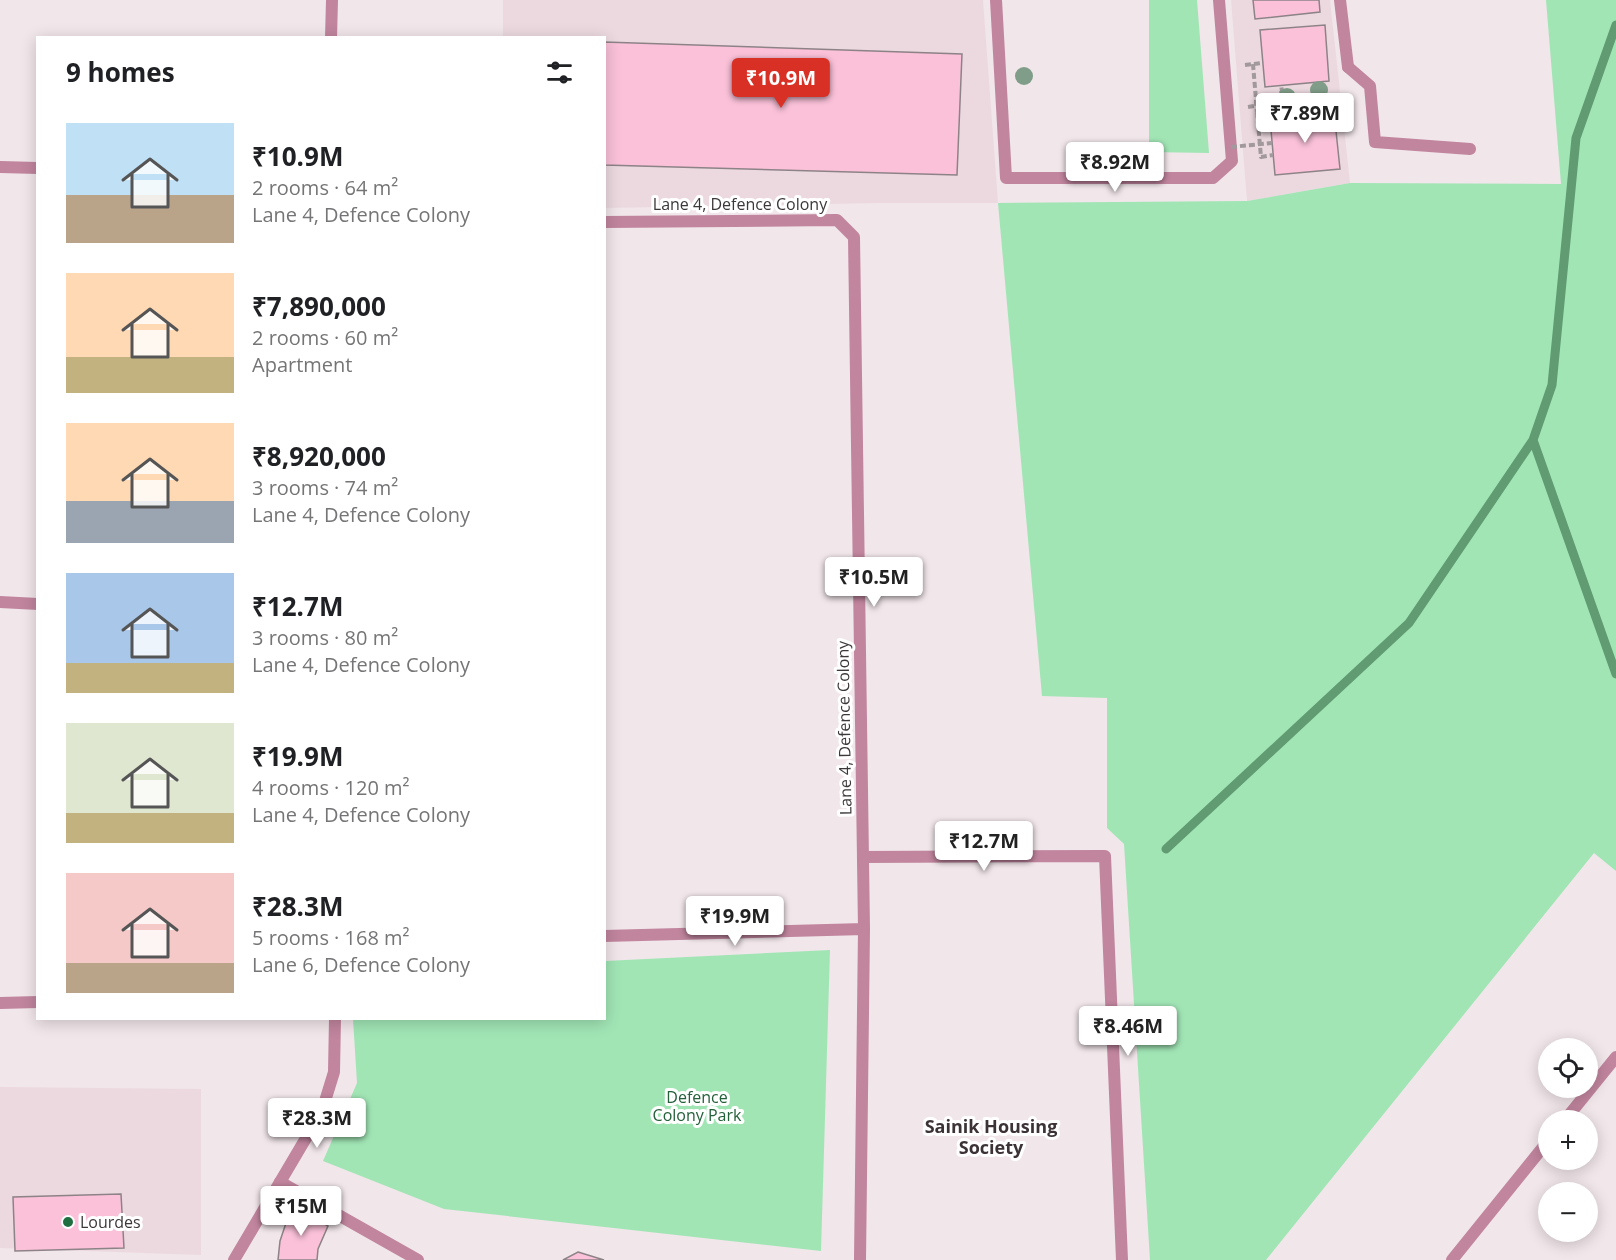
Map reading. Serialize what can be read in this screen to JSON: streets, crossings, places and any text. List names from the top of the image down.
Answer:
{
  "streets": {
    "street": ["Lane 4, Defence Colony"]
  },
  "districts": ["Sainik Housing Society"],
  "parks": ["Defence Colony Park"],
  "places": ["Lourdes"],
  "page": {
    "heading": "9 homes",
    "price": [
      "₹10.9M",
      "₹7.89M",
      "₹8.92M",
      "₹10.5M",
      "₹12.7M",
      "₹19.9M",
      "₹8.46M",
      "₹28.3M",
      "₹15M"
    ],
    "list": [
      {
        "name": "₹10.9M",
        "note": "2 rooms · 64 m² · Lane 4, Defence Colony"
      },
      {
        "name": "₹7,890,000",
        "note": "2 rooms · 60 m² · Apartment"
      },
      {
        "name": "₹8,920,000",
        "note": "3 rooms · 74 m² · Lane 4, Defence Colony"
      },
      {
        "name": "₹12.7M",
        "note": "3 rooms · 80 m² · Lane 4, Defence Colony"
      },
      {
        "name": "₹19.9M",
        "note": "4 rooms · 120 m² · Lane 4, Defence Colony"
      },
      {
        "name": "₹28.3M",
        "note": "5 rooms · 168 m² · Lane 6, Defence Colony"
      }
    ],
    "map_buttons": ["+", "−"]
  }
}
